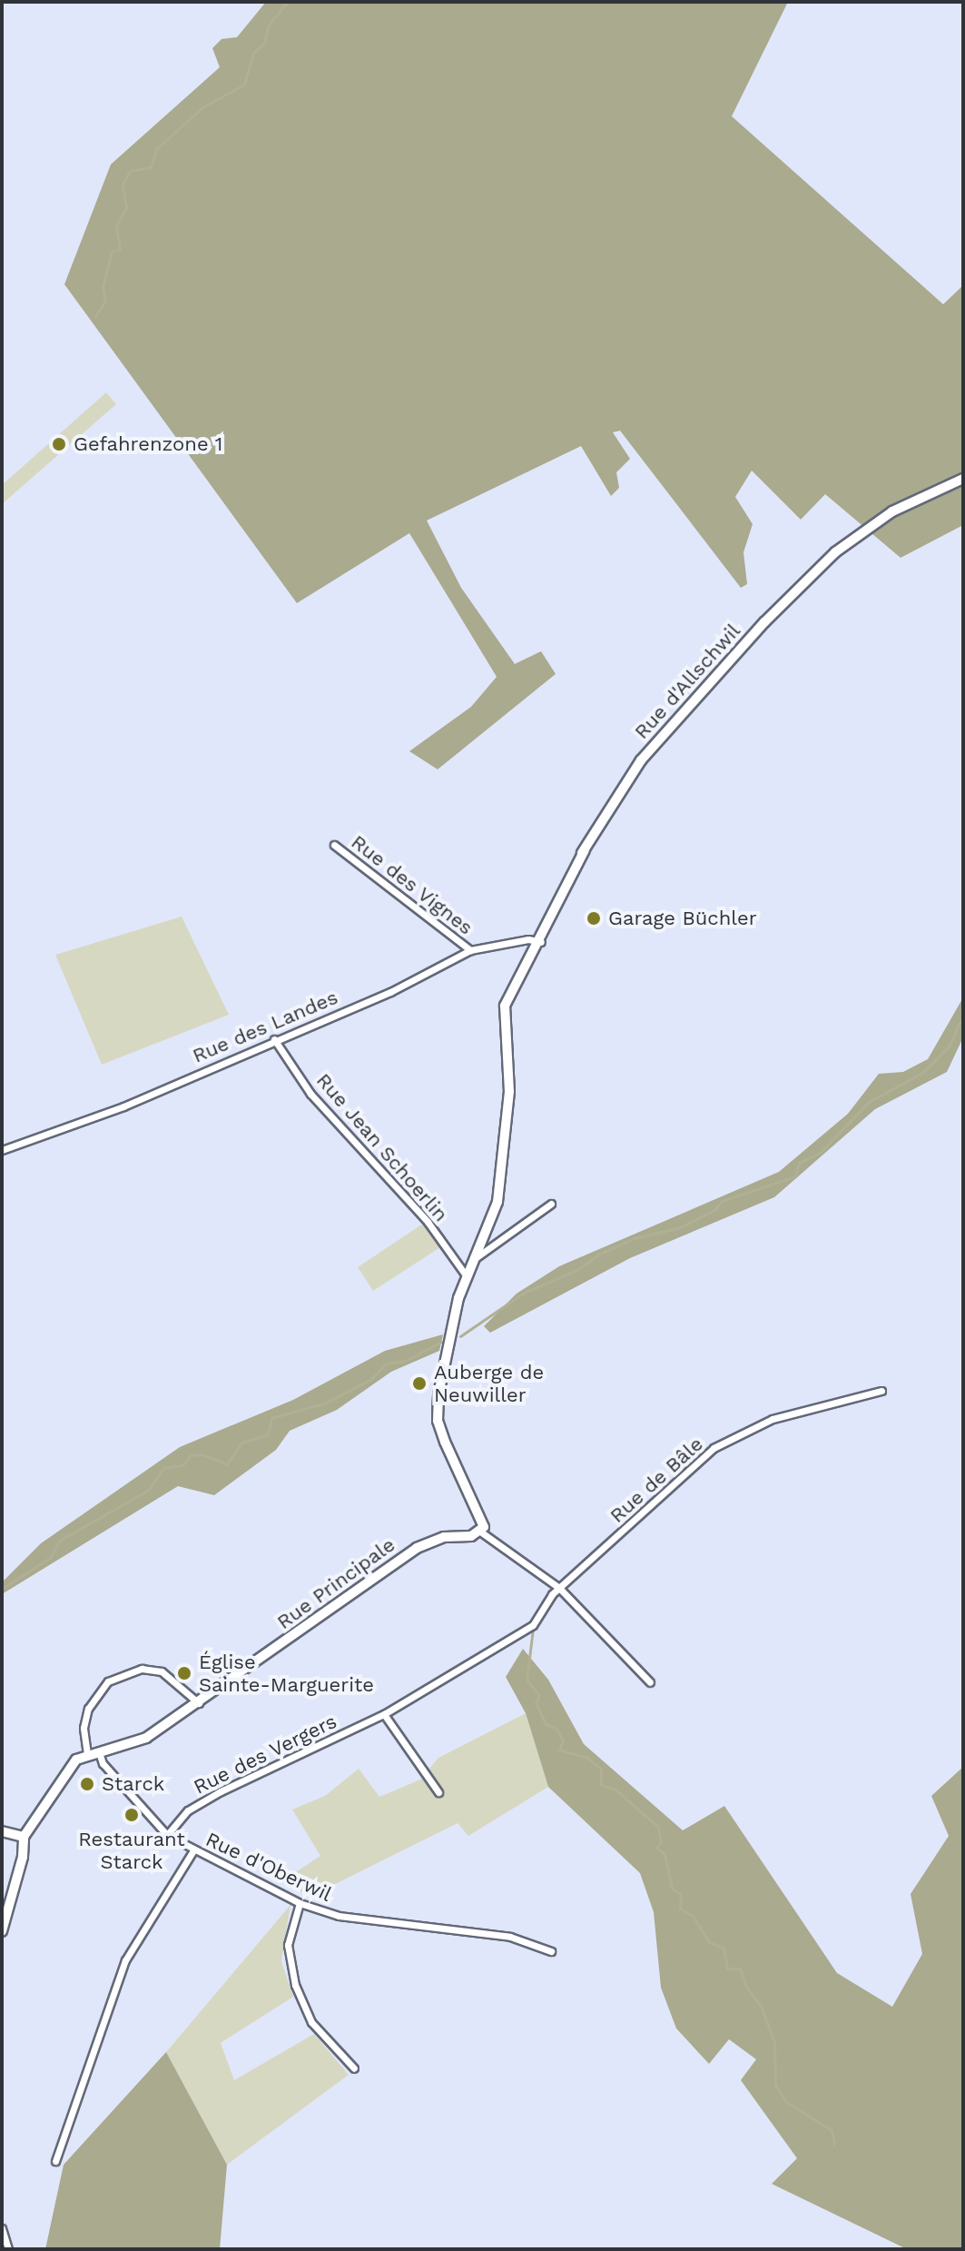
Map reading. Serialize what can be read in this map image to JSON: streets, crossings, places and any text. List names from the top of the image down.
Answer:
{
  "streets": {
    "street": [
      "Rue d'Allschwil",
      "Rue des Vignes",
      "Rue des Landes",
      "Rue Jean Schoerlin",
      "Rue de Bâle",
      "Rue Principale",
      "Rue des Vergers",
      "Rue d'Oberwil"
    ]
  },
  "crossings": [
    ["Rue d'Allschwil", "Rue des Landes"],
    ["Rue d'Allschwil", "Rue Jean Schoerlin"],
    ["Rue d'Allschwil", "Rue Principale"],
    ["Rue des Vignes", "Rue des Landes"],
    ["Rue des Landes", "Rue Jean Schoerlin"],
    ["Rue de Bâle", "Rue des Vergers"],
    ["Rue Principale", "Rue d'Oberwil"],
    ["Rue des Vergers", "Rue d'Oberwil"]
  ],
  "places": [
    "Gefahrenzone 1",
    "Garage Büchler",
    "Auberge de Neuwiller",
    "Église Sainte-Marguerite",
    "Starck",
    "Restaurant Starck"
  ]
}
